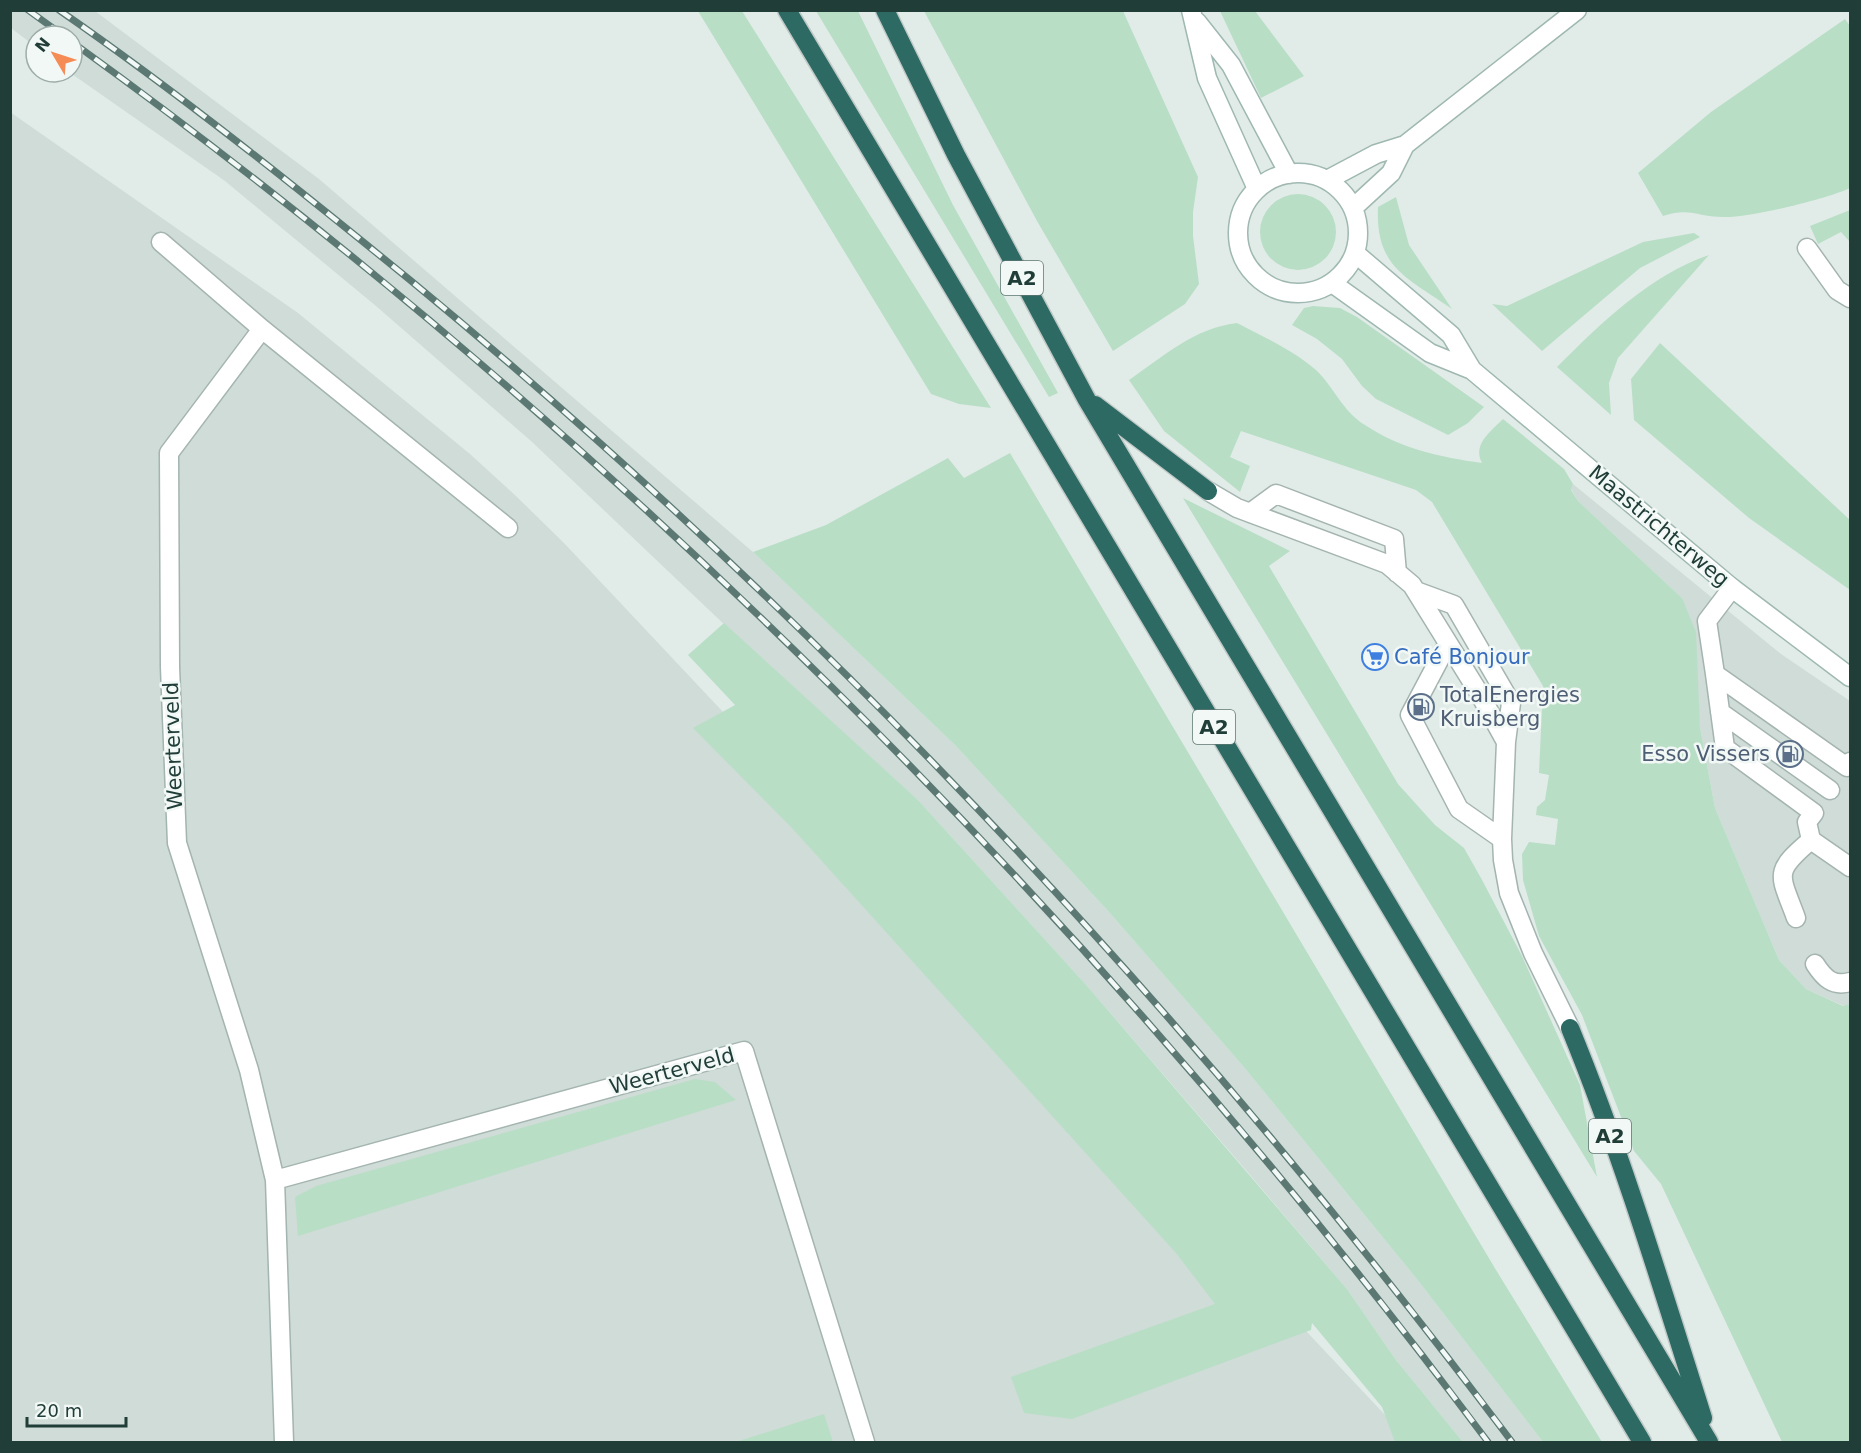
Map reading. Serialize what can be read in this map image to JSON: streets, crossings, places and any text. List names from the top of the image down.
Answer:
{
  "streets": {
    "highway": ["A2"],
    "street": ["Maastrichterweg", "Weerterveld"]
  },
  "places": {
    "supermarket": ["Café Bonjour"],
    "fuel station": ["TotalEnergies Kruisberg", "Esso Vissers"]
  },
  "scale_bar": "20 m",
  "north": "top left"
}
